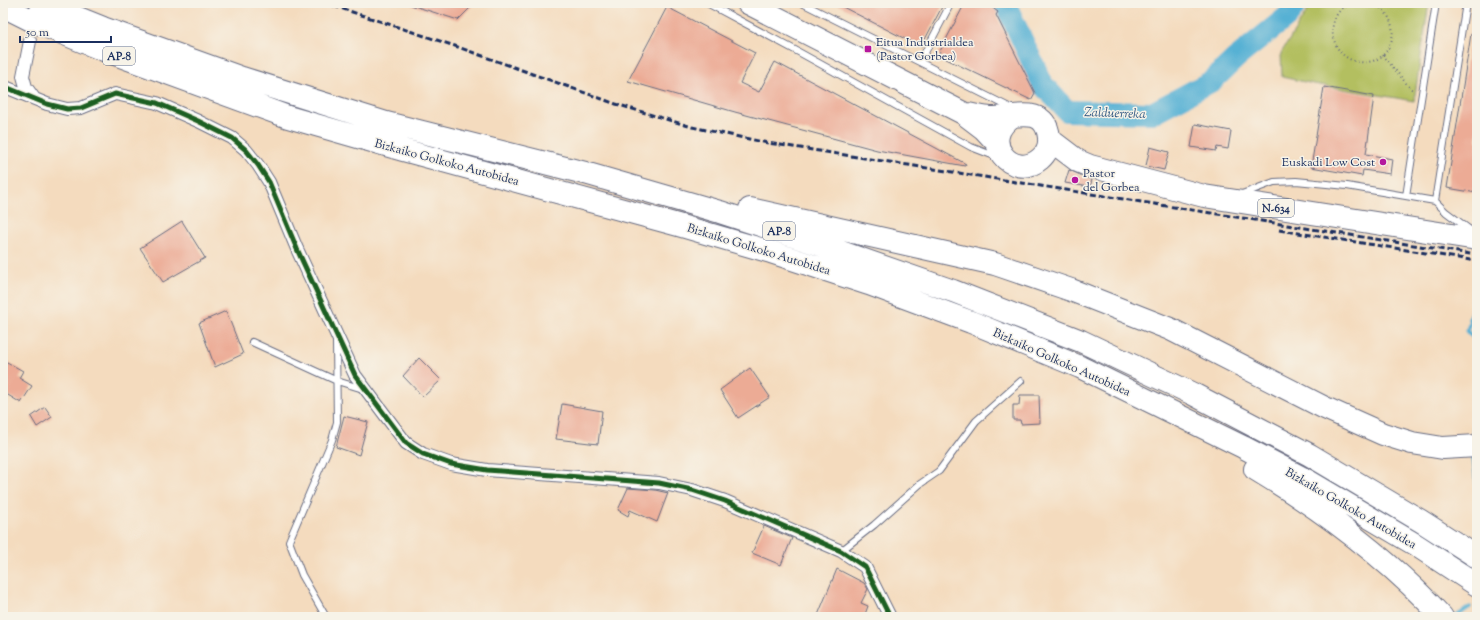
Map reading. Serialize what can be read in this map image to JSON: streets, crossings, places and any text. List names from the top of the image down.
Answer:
{
  "streets": {
    "highway": ["AP-8", "Bizkaiko Golkoko Autobidea", "N-634"]
  },
  "water": ["Zalduerreka"],
  "places": {
    "transit": ["Eitua Industrialdea (Pastor Gorbea)"],
    "other": ["Euskadi Low Cost", "Pastor del Gorbea"]
  },
  "scale_bar": "50 m"
}
